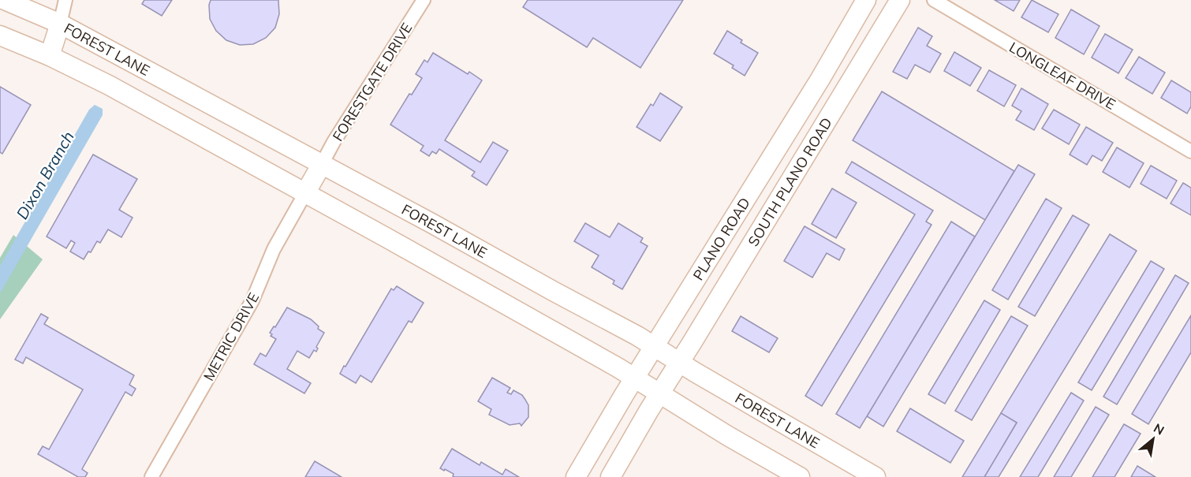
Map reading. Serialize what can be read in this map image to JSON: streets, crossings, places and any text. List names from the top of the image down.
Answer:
{
  "streets": {
    "main road": ["FOREST LANE", "SOUTH PLANO ROAD", "PLANO ROAD"],
    "street": ["LONGLEAF DRIVE", "FORESTGATE DRIVE", "METRIC DRIVE"]
  },
  "crossings": [
    ["FOREST LANE", "FORESTGATE DRIVE"],
    ["FOREST LANE", "SOUTH PLANO ROAD"],
    ["FOREST LANE", "PLANO ROAD"]
  ],
  "water": ["Dixon Branch"],
  "north": "top right"
}
